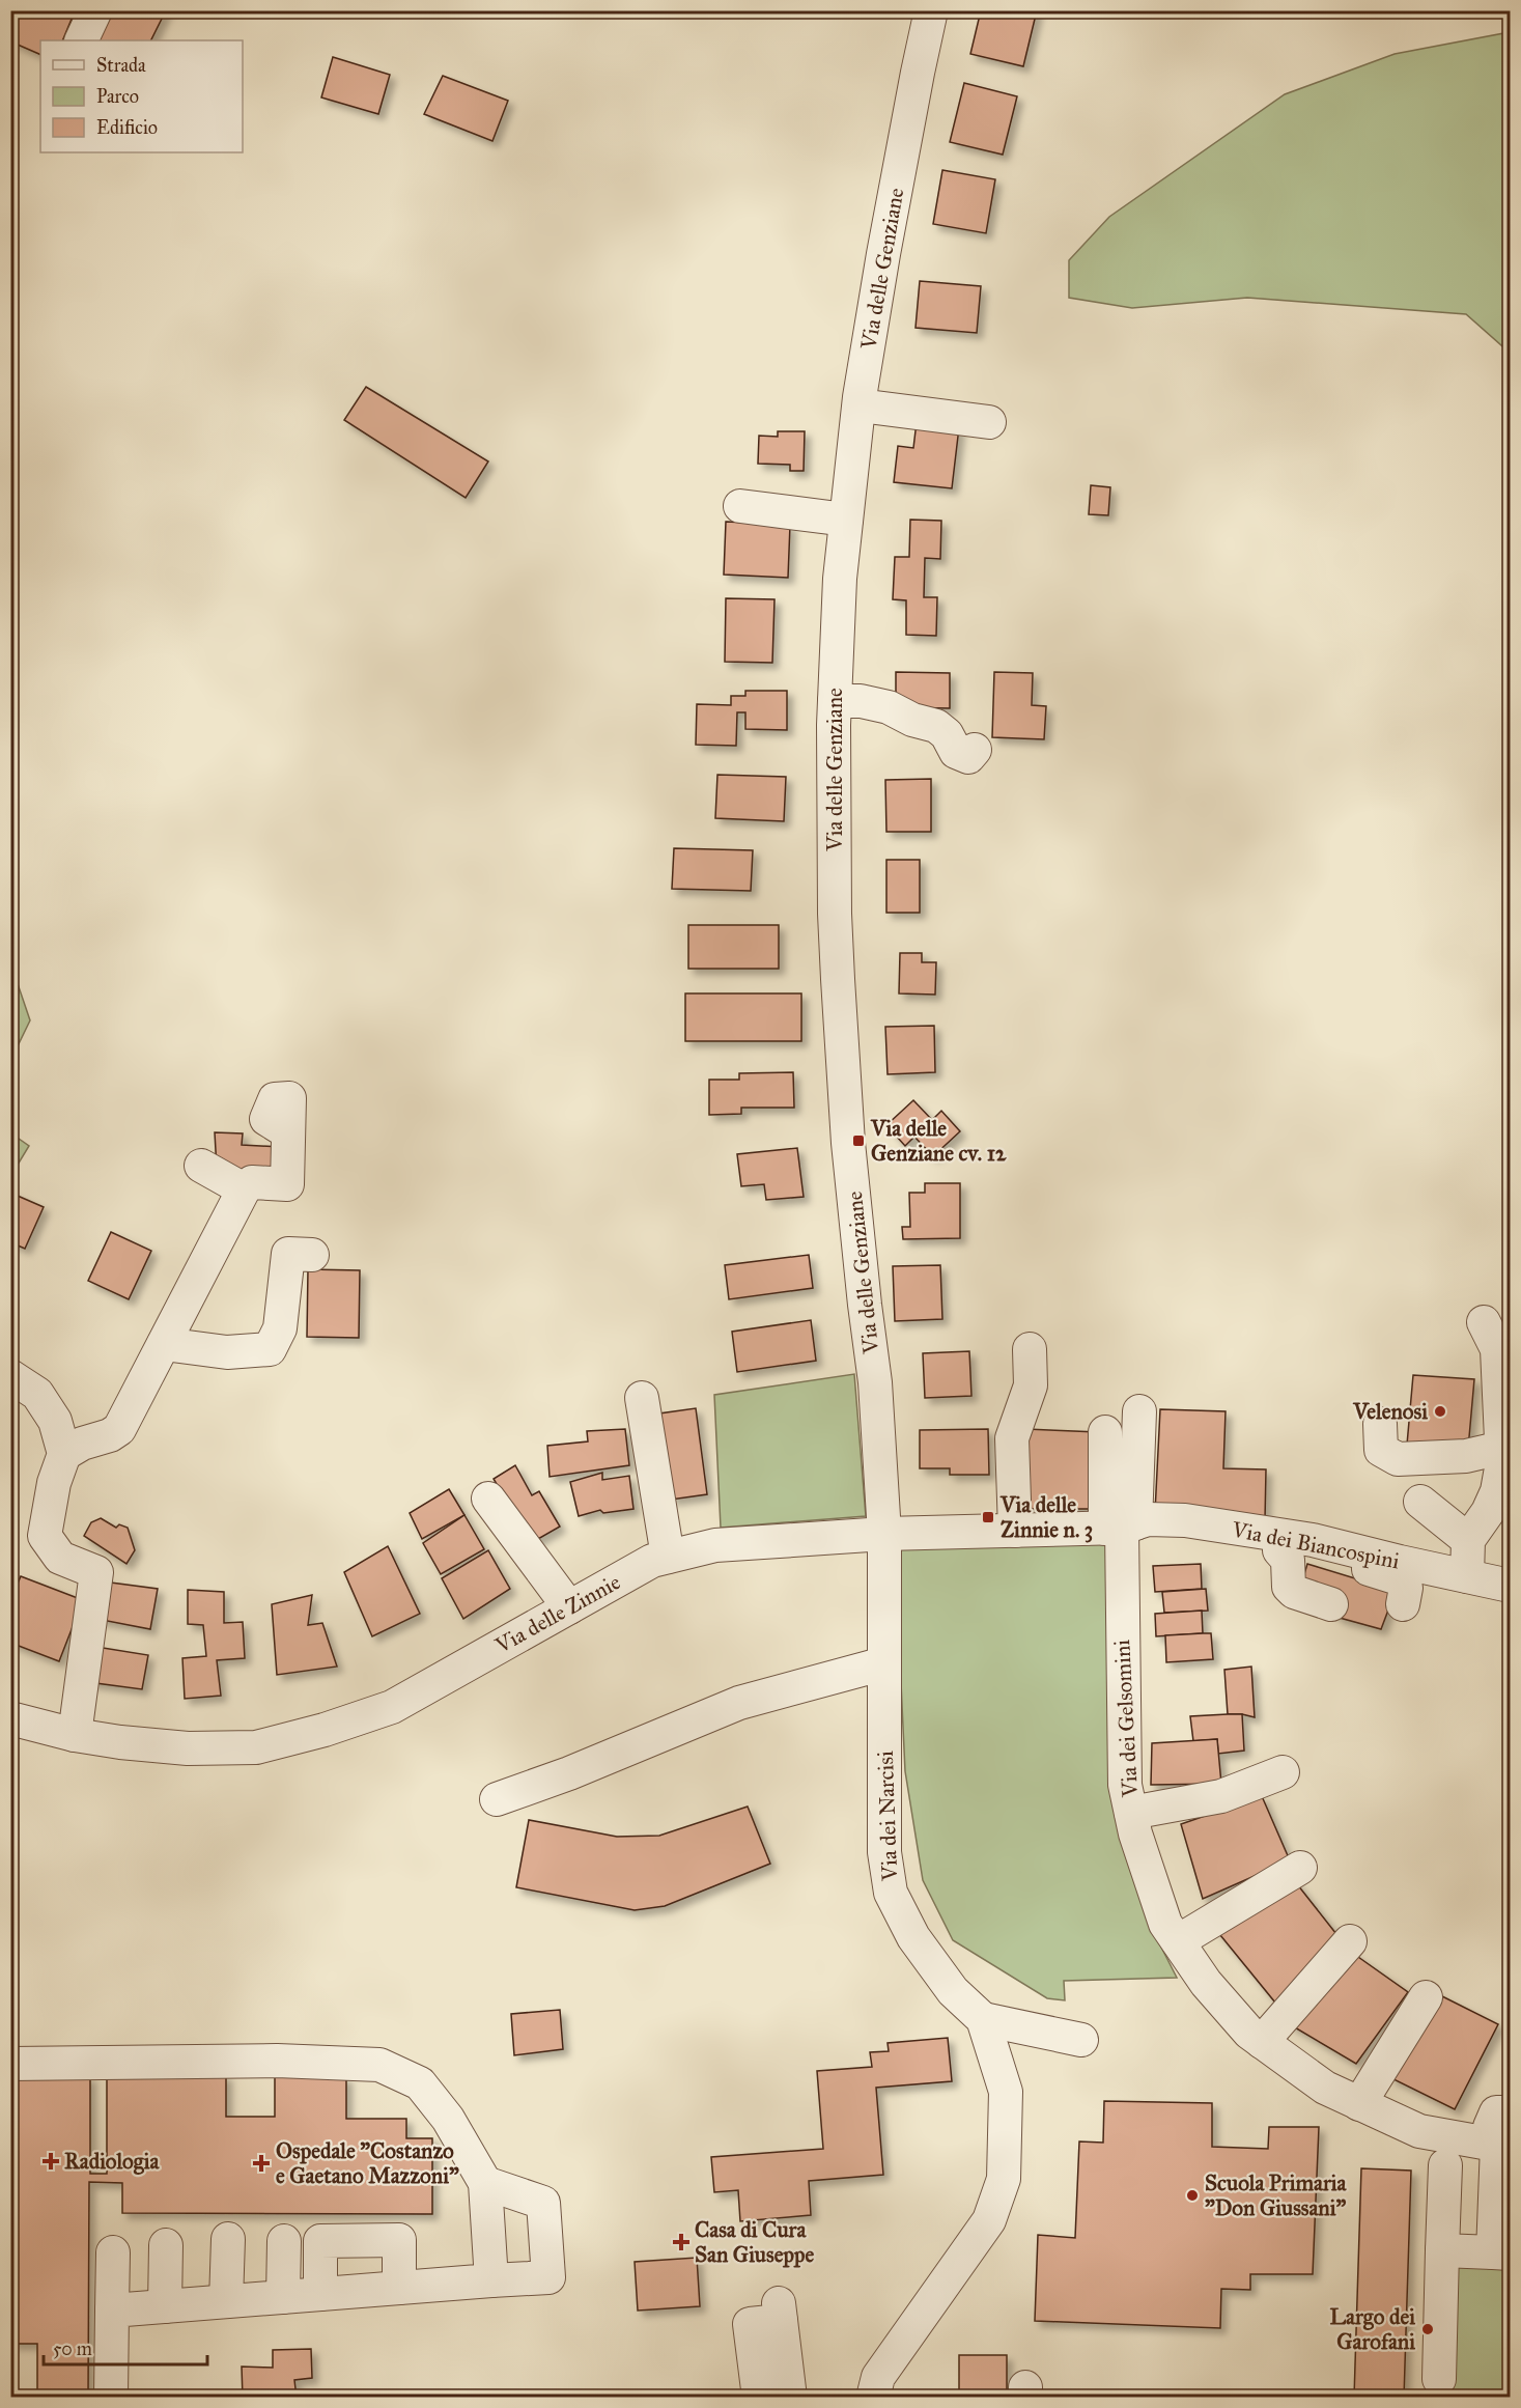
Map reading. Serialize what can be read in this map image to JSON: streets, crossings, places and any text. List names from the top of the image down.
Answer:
{
  "streets": {
    "street": [
      "Via delle Genziane",
      "Via dei Biancospini",
      "Via delle Zinnie",
      "Via dei Gelsomini",
      "Via dei Narcisi"
    ]
  },
  "crossings": [
    ["Via delle Genziane", "Via delle Zinnie"],
    ["Via delle Genziane", "Via dei Narcisi"],
    ["Via dei Biancospini", "Via delle Zinnie"],
    ["Via dei Biancospini", "Via dei Gelsomini"],
    ["Via delle Zinnie", "Via dei Gelsomini"],
    ["Via delle Zinnie", "Via dei Narcisi"]
  ],
  "places": {
    "transit": ["Via delle Genziane cv. 12", "Via delle Zinnie n. 3"],
    "other": ["Velenosi", "Scuola Primaria \"Don Giussani\"", "Largo dei Garofani"],
    "health": ["Radiologia", "Ospedale \"Costanzo e Gaetano Mazzoni\"", "Casa di Cura San Giuseppe"]
  },
  "legend": ["Strada", "Parco", "Edificio"],
  "scale_bar": "50 m"
}
